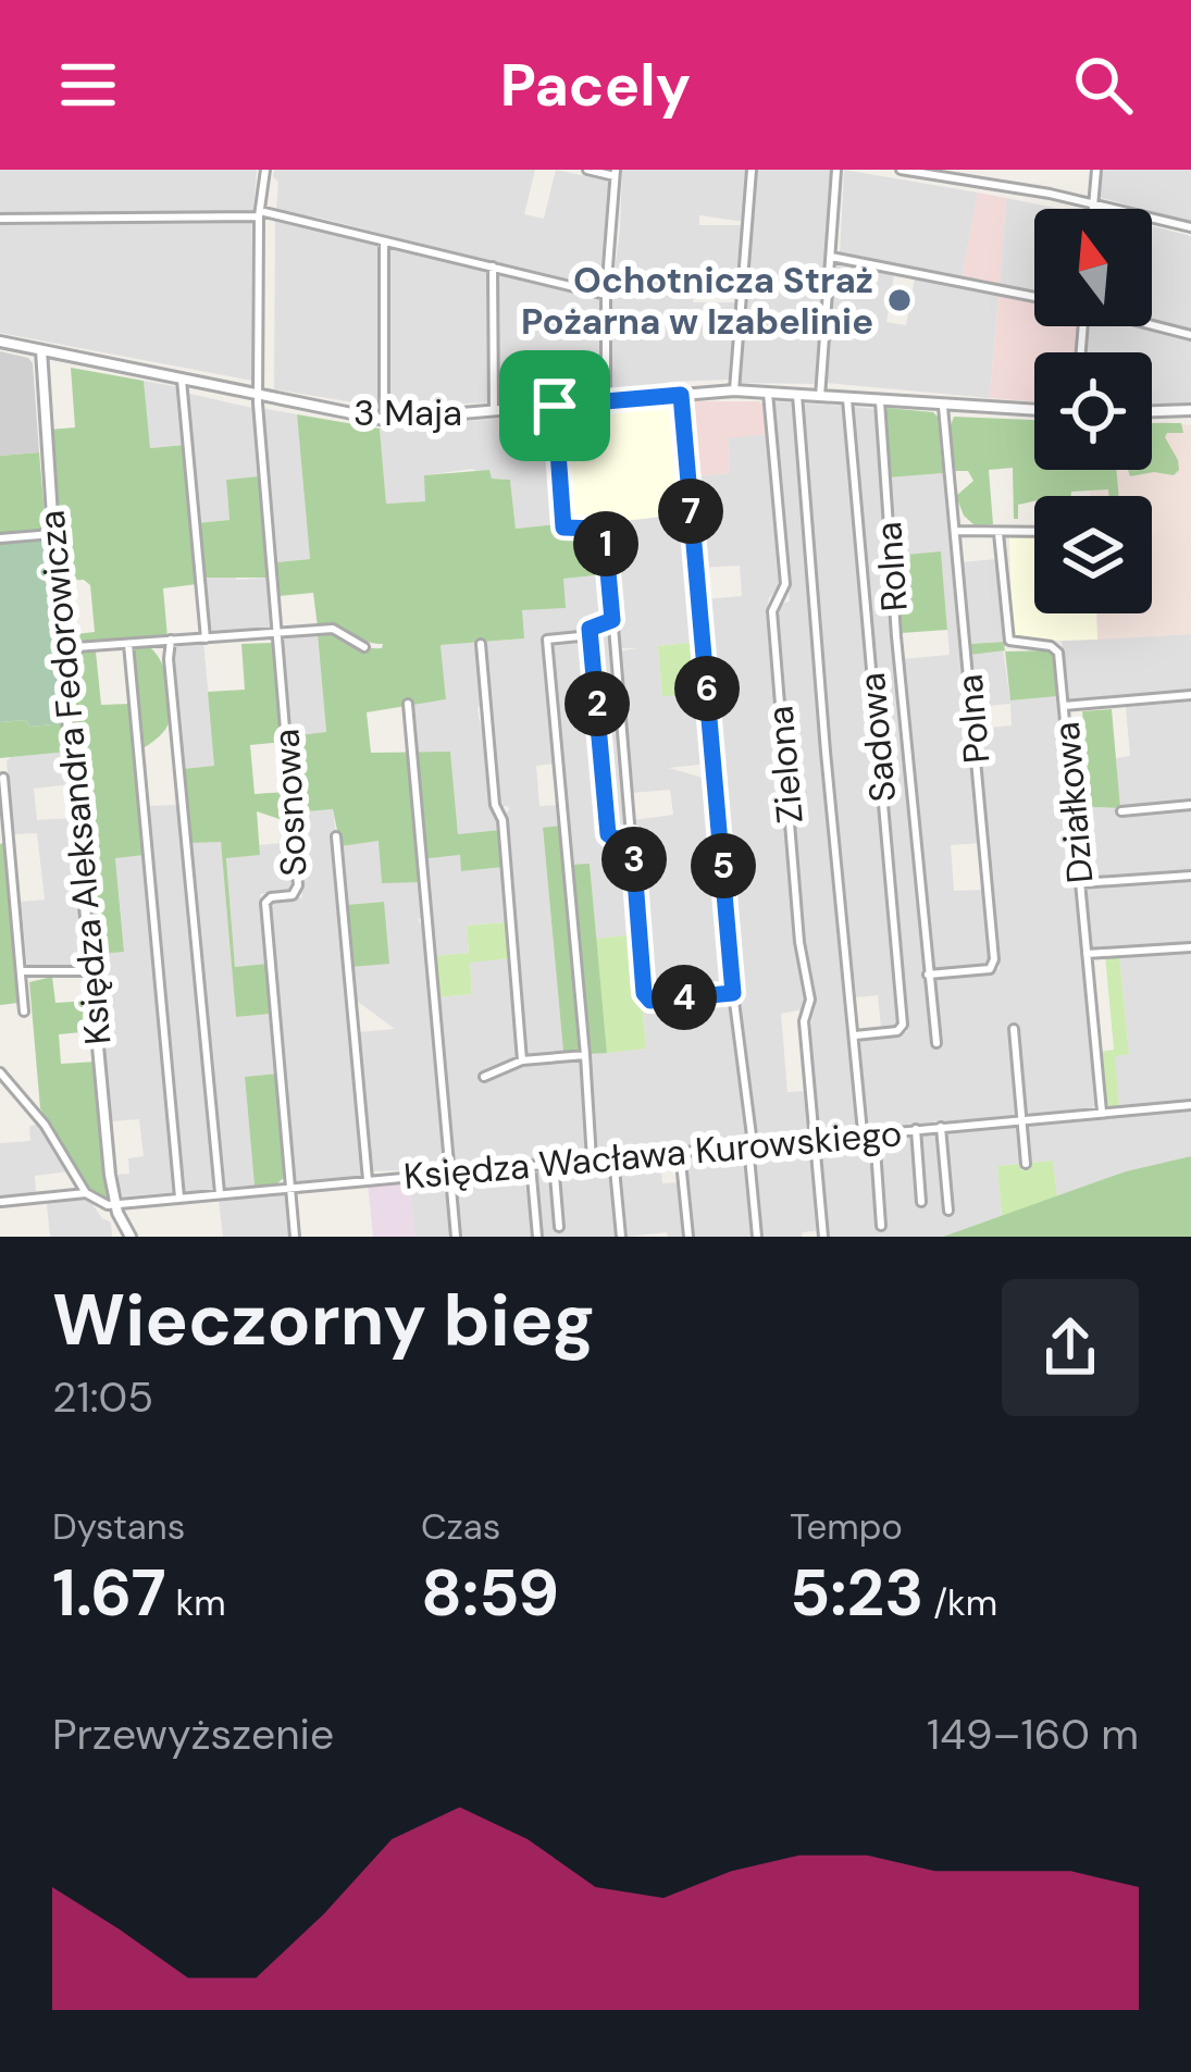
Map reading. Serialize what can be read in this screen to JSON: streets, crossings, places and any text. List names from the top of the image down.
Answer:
{
  "streets": {
    "street": [
      "3 Maja",
      "Rolna",
      "Polna",
      "Sadowa",
      "Zielona",
      "Księdza Aleksandra Fedorowicza",
      "Sosnowa",
      "Działkowa",
      "Księdza Wacława Kurowskiego"
    ]
  },
  "crossings": [
    ["3 Maja", "Rolna"],
    ["3 Maja", "Polna"],
    ["3 Maja", "Sadowa"],
    ["3 Maja", "Zielona"],
    ["3 Maja", "Księdza Aleksandra Fedorowicza"],
    ["3 Maja", "Sosnowa"],
    ["Rolna", "Polna"],
    ["Zielona", "Księdza Wacława Kurowskiego"],
    ["Księdza Aleksandra Fedorowicza", "Księdza Wacława Kurowskiego"],
    ["Sosnowa", "Księdza Wacława Kurowskiego"],
    ["Działkowa", "Księdza Wacława Kurowskiego"]
  ],
  "places": ["Ochotnicza Straż Pożarna w Izabelinie"],
  "north": "top",
  "page": {
    "header": "Pacely",
    "pins": [
      "7",
      "1",
      "6",
      "2",
      "3",
      "5",
      "4"
    ],
    "heading": ["Wieczorny bieg", "21:05"],
    "stats": [
      ["Dystans", "1.67 km"],
      ["Czas", "8:59"],
      ["Tempo", "5:23 /km"]
    ],
    "chart": ["Przewyższenie", "149–160 m"]
  }
}
